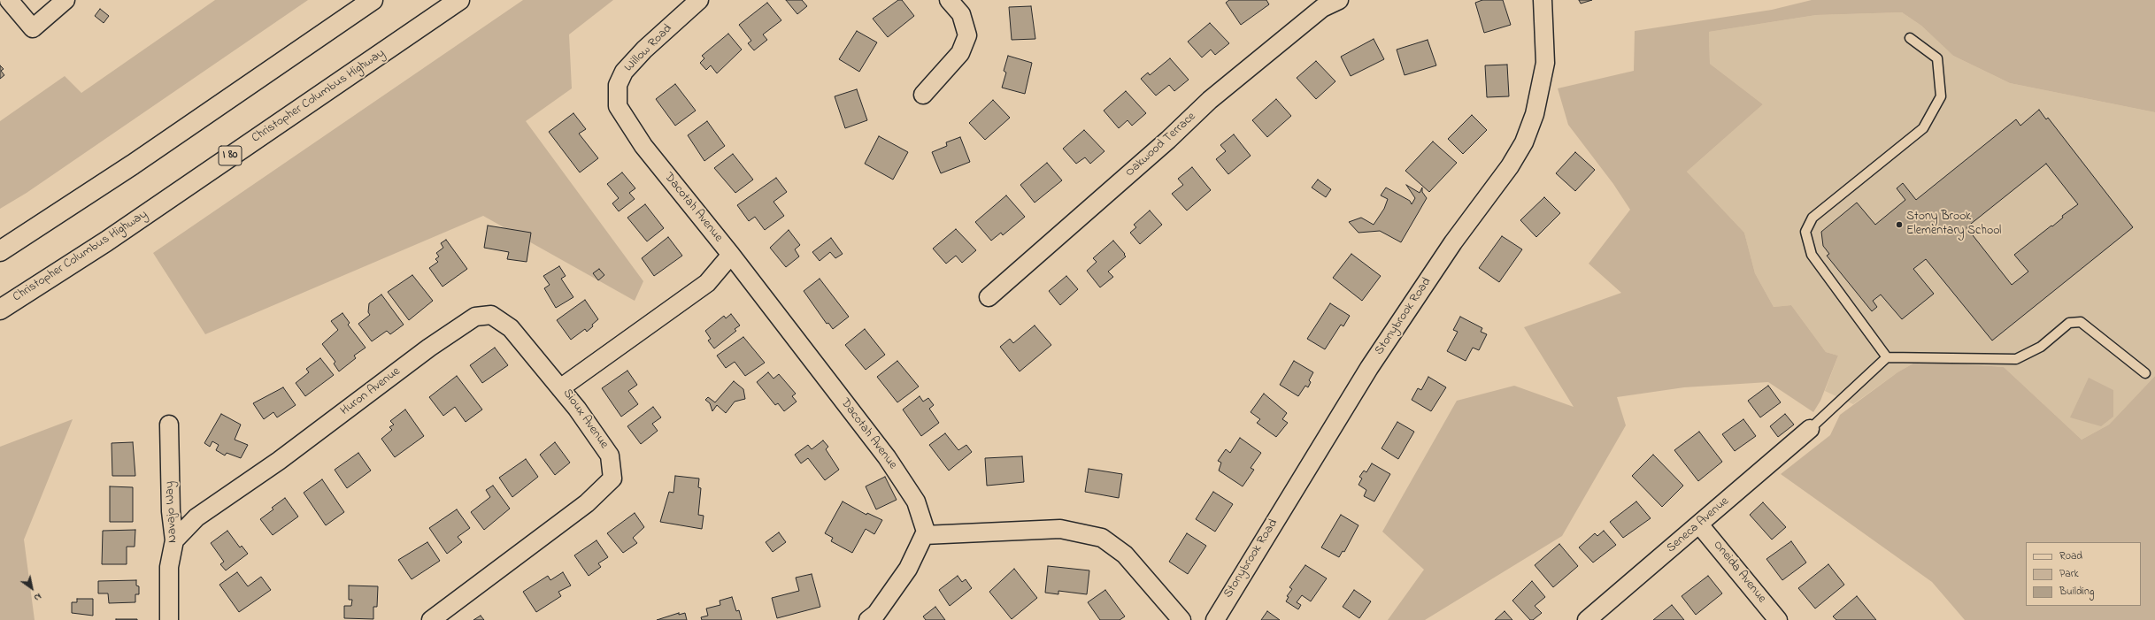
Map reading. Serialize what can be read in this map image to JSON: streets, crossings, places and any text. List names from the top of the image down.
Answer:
{
  "streets": {
    "highway": ["Christopher Columbus Highway", "I 80"],
    "street": [
      "Willow Road",
      "Oakwood Terrace",
      "Dacotah Avenue",
      "Stonybrook Road",
      "Huron Avenue",
      "Sioux Avenue",
      "Navajo Way",
      "Seneca Avenue",
      "Oneida Avenue"
    ]
  },
  "crossings": [
    ["Willow Road", "Dacotah Avenue"],
    ["Dacotah Avenue", "Sioux Avenue"],
    ["Huron Avenue", "Sioux Avenue"],
    ["Huron Avenue", "Navajo Way"],
    ["Seneca Avenue", "Oneida Avenue"]
  ],
  "places": ["Stony Brook Elementary School"],
  "legend": ["Road", "Park", "Building"],
  "north": "bottom right"
}
